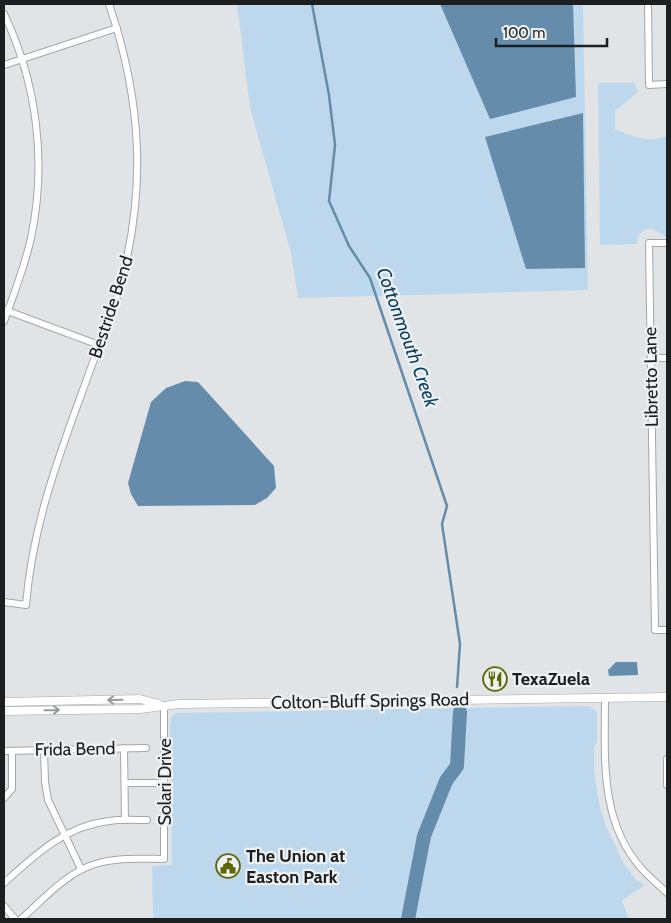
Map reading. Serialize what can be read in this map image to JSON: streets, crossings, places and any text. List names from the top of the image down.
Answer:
{
  "streets": {
    "street": [
      "Bestride Bend",
      "Libretto Lane",
      "Colton-Bluff Springs Road",
      "Frida Bend",
      "Solari Drive"
    ]
  },
  "crossings": [
    ["Colton-Bluff Springs Road", "Solari Drive"]
  ],
  "water": ["Cottonmouth Creek"],
  "places": {
    "restaurant": ["TexaZuela"],
    "public building": ["The Union at Easton Park"]
  },
  "scale_bar": "100 m"
}
